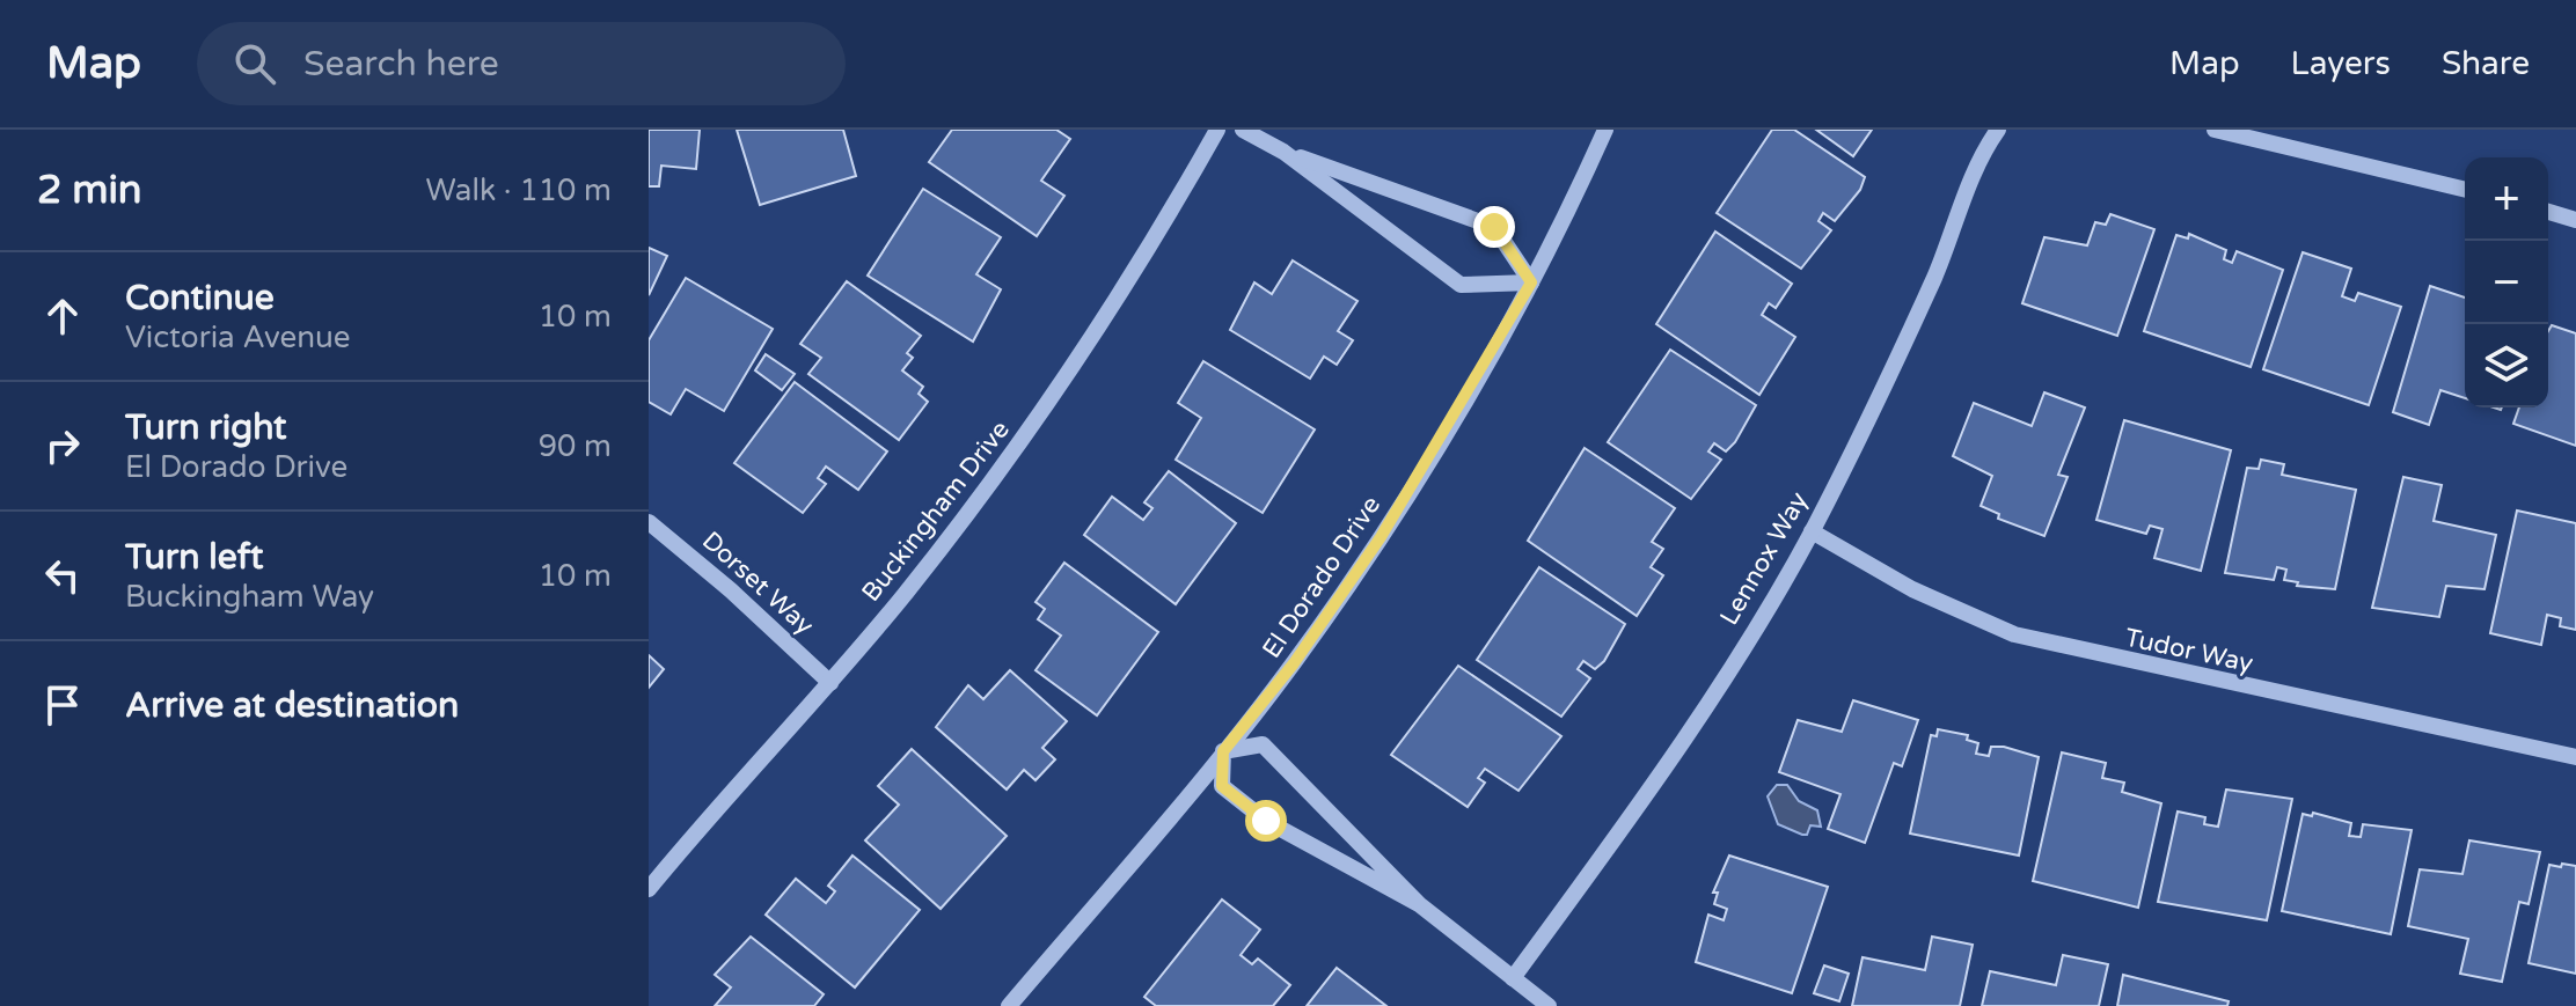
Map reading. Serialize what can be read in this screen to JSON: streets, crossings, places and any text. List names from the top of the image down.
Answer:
{
  "streets": {
    "street": [
      "Buckingham Drive",
      "Lennox Way",
      "El Dorado Drive",
      "Dorset Way",
      "Tudor Way"
    ]
  },
  "crossings": [
    ["Buckingham Drive", "Dorset Way"],
    ["Lennox Way", "Tudor Way"]
  ],
  "page": {
    "header": "Map",
    "search": "Search here",
    "nav": ["Map", "Layers", "Share"],
    "heading": ["2 min", "Walk · 110 m"],
    "map_buttons": ["+", "−"],
    "list": [
      ["Continue", "Victoria Avenue", "10 m"],
      ["Turn right", "El Dorado Drive", "90 m"],
      ["Turn left", "Buckingham Way", "10 m"],
      "Arrive at destination"
    ]
  }
}
